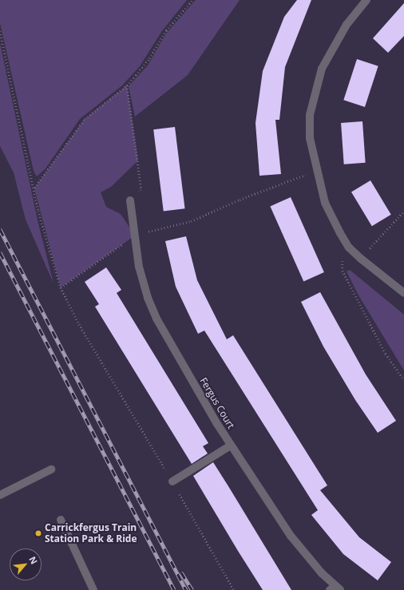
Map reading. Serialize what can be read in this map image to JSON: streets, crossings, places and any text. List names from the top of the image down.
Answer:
{
  "streets": {
    "street": ["Fergus Court"]
  },
  "places": ["Carrickfergus Train Station Park & Ride"],
  "north": "top right"
}
